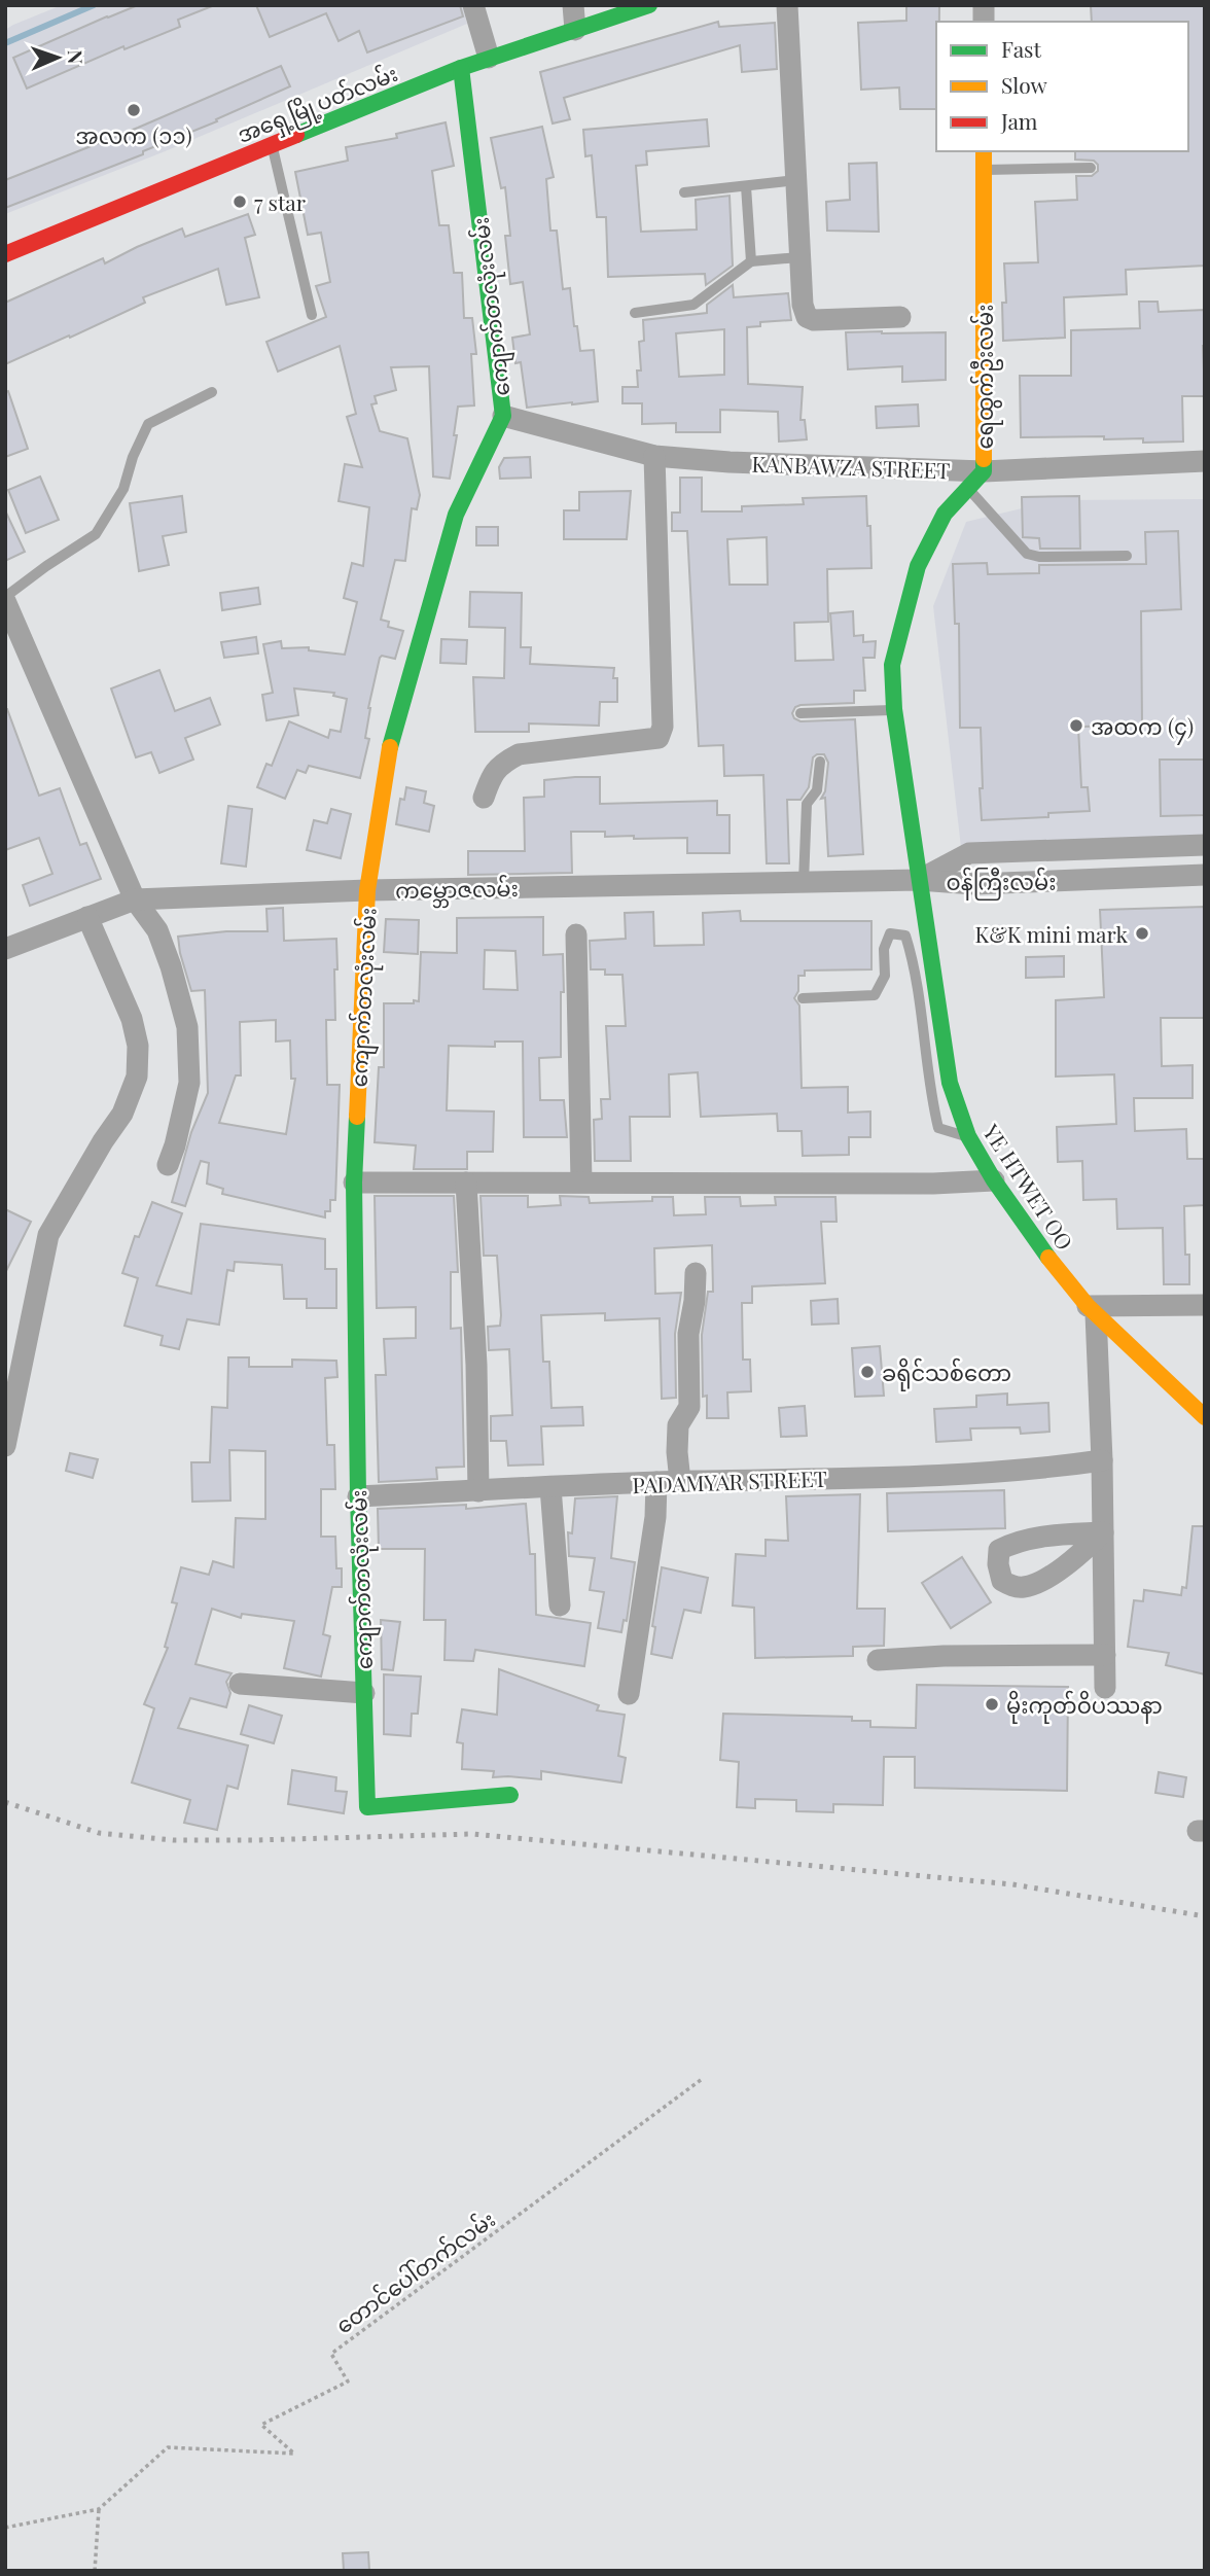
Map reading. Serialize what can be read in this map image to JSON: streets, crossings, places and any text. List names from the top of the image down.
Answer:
{
  "streets": {
    "street": [
      "အရှေ့မြို့ပတ်လမ်း",
      "ကျောက်တလုံးလမ်း",
      "ရေထွက်ဦးလမ်း",
      "KANBAWZA STREET",
      "ဝန်ကြီးလမ်း",
      "ကမ္ဘောဇလမ်း",
      "YE HTWET OO",
      "PADAMYAR STREET"
    ],
    "path": ["တောင်ပေါ်တက်လမ်း"]
  },
  "crossings": [
    ["အရှေ့မြို့ပတ်လမ်း", "ကျောက်တလုံးလမ်း"],
    ["ကျောက်တလုံးလမ်း", "KANBAWZA STREET"],
    ["ကျောက်တလုံးလမ်း", "ကမ္ဘောဇလမ်း"],
    ["ကျောက်တလုံးလမ်း", "PADAMYAR STREET"],
    ["ရေထွက်ဦးလမ်း", "KANBAWZA STREET"],
    ["ရေထွက်ဦးလမ်း", "ဝန်ကြီးလမ်း"],
    ["ရေထွက်ဦးလမ်း", "ကမ္ဘောဇလမ်း"],
    ["ရေထွက်ဦးလမ်း", "YE HTWET OO"],
    ["ဝန်ကြီးလမ်း", "ကမ္ဘောဇလမ်း"],
    ["ဝန်ကြီးလမ်း", "YE HTWET OO"],
    ["ကမ္ဘောဇလမ်း", "YE HTWET OO"]
  ],
  "places": [
    "အလက (၁၁)",
    "7 star",
    "အထက (၄)",
    "K&K mini mark",
    "ခရိုင်သစ်တော",
    "မိုးကုတ်ဝိပဿနာ"
  ],
  "legend": ["Fast", "Slow", "Jam"],
  "north": "right"
}
